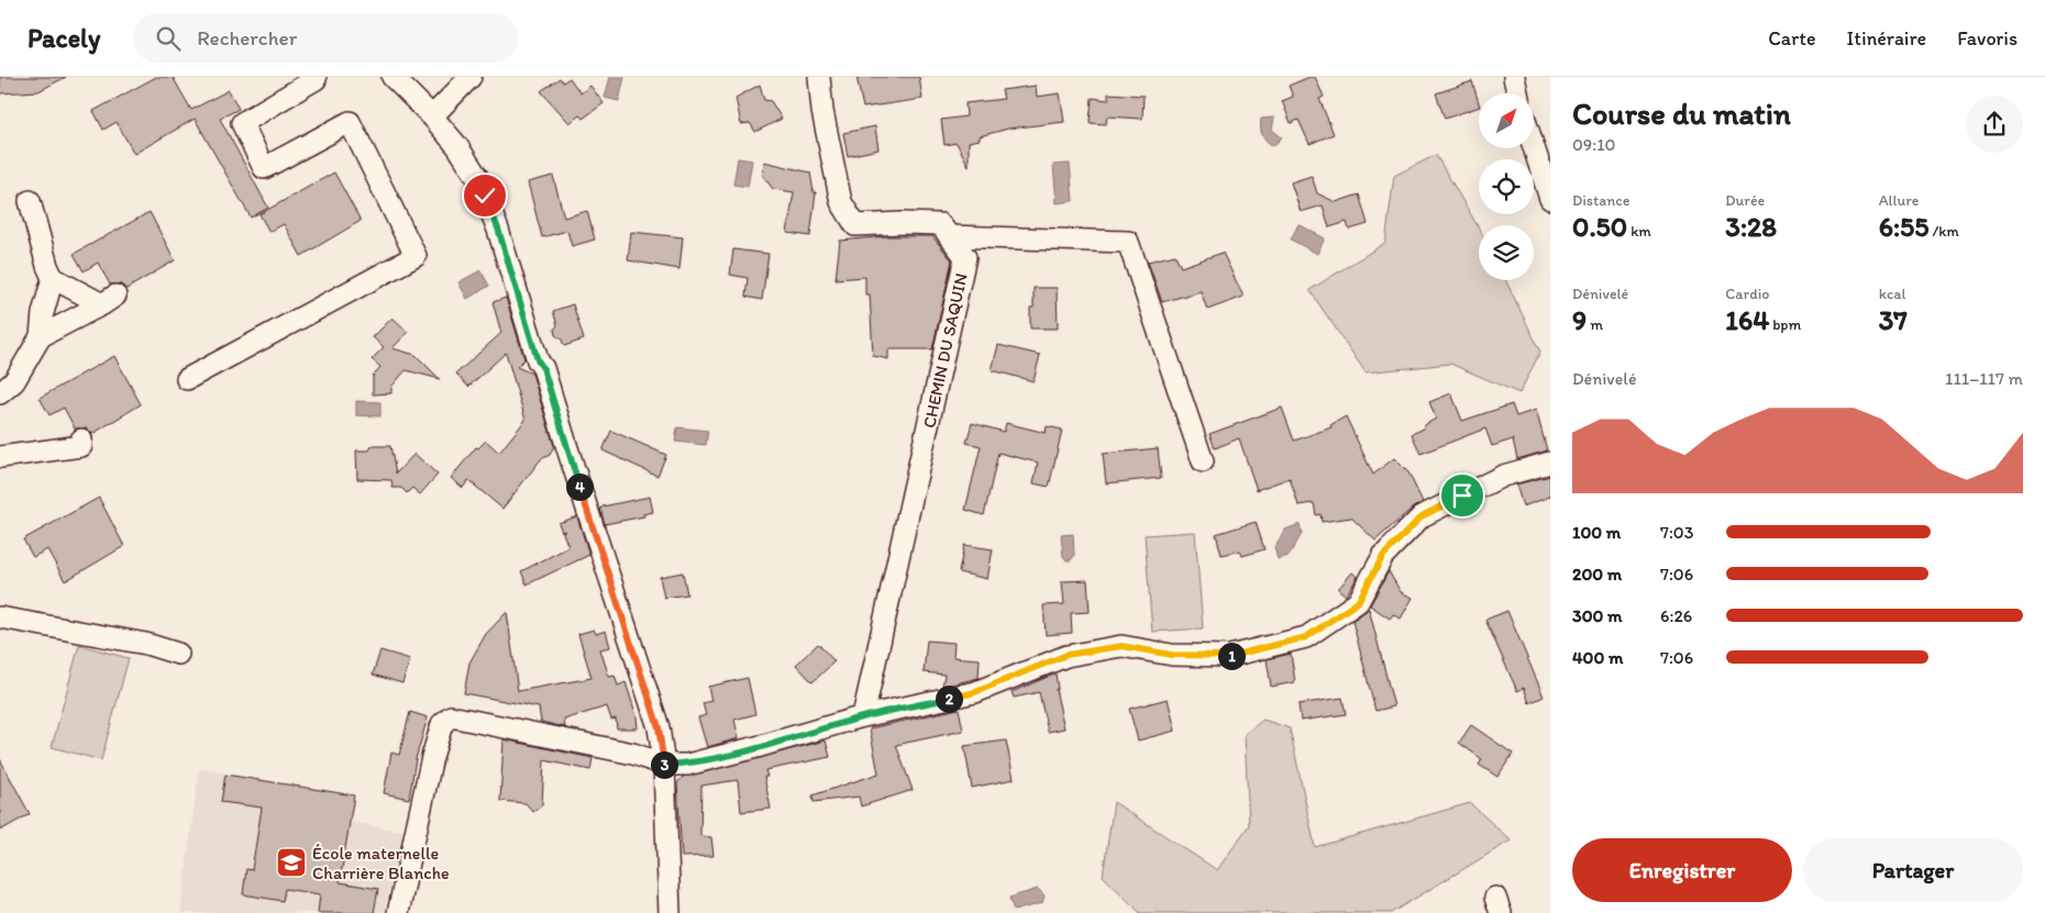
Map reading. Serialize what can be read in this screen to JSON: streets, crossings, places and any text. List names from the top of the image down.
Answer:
{
  "streets": {
    "street": ["CHEMIN DU SAQUIN"]
  },
  "places": {
    "school or university": ["École maternelle Charrière Blanche"]
  },
  "north": "top right",
  "page": {
    "header": "Pacely",
    "search": "Rechercher",
    "nav": ["Carte", "Itinéraire", "Favoris"],
    "heading": ["Course du matin", "09:10"],
    "stats": [
      ["Distance", "0.50 km"],
      ["Durée", "3:28"],
      ["Allure", "6:55 /km"],
      ["Dénivelé", "9 m"],
      ["Cardio", "164 bpm"],
      ["kcal", "37"]
    ],
    "chart": ["Dénivelé", "111–117 m"],
    "pins": [
      "4",
      "1",
      "2",
      "3"
    ],
    "list": [
      {
        "name": "100 m",
        "note": "7:03"
      },
      {
        "name": "200 m",
        "note": "7:06"
      },
      {
        "name": "300 m",
        "note": "6:26"
      },
      {
        "name": "400 m",
        "note": "7:06"
      }
    ],
    "buttons": ["Enregistrer", "Partager"]
  }
}
